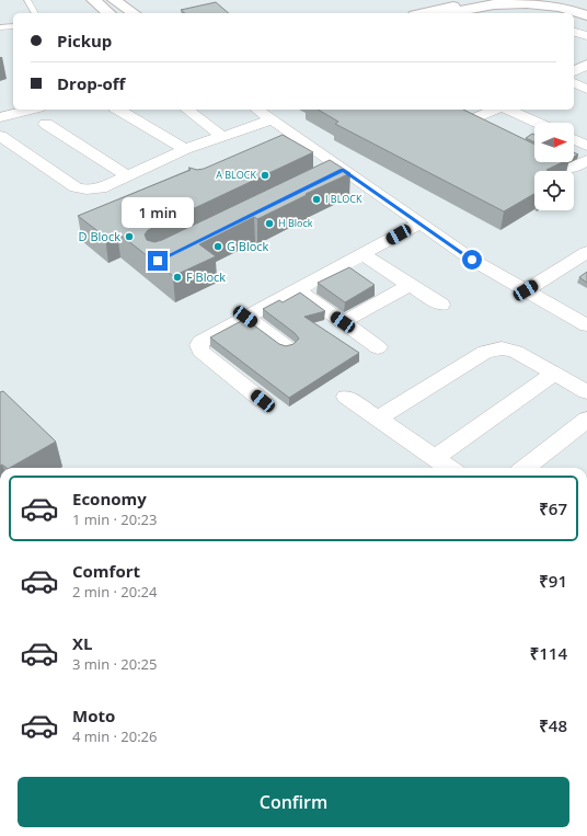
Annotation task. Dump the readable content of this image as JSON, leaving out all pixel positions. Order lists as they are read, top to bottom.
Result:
{
  "places": [
    "A BLOCK",
    "I BLOCK",
    "H Block",
    "D Block",
    "G Block",
    "F Block"
  ],
  "north": "right",
  "page": {
    "banner": ["Pickup", "Drop-off"],
    "bubble": "1 min",
    "list": [
      {
        "name": "Economy",
        "note": "1 min · 20:23",
        "value": "₹67"
      },
      {
        "name": "Comfort",
        "note": "2 min · 20:24",
        "value": "₹91"
      },
      {
        "name": "XL",
        "note": "3 min · 20:25",
        "value": "₹114"
      },
      {
        "name": "Moto",
        "note": "4 min · 20:26",
        "value": "₹48"
      }
    ],
    "buttons": "Confirm"
  }
}
